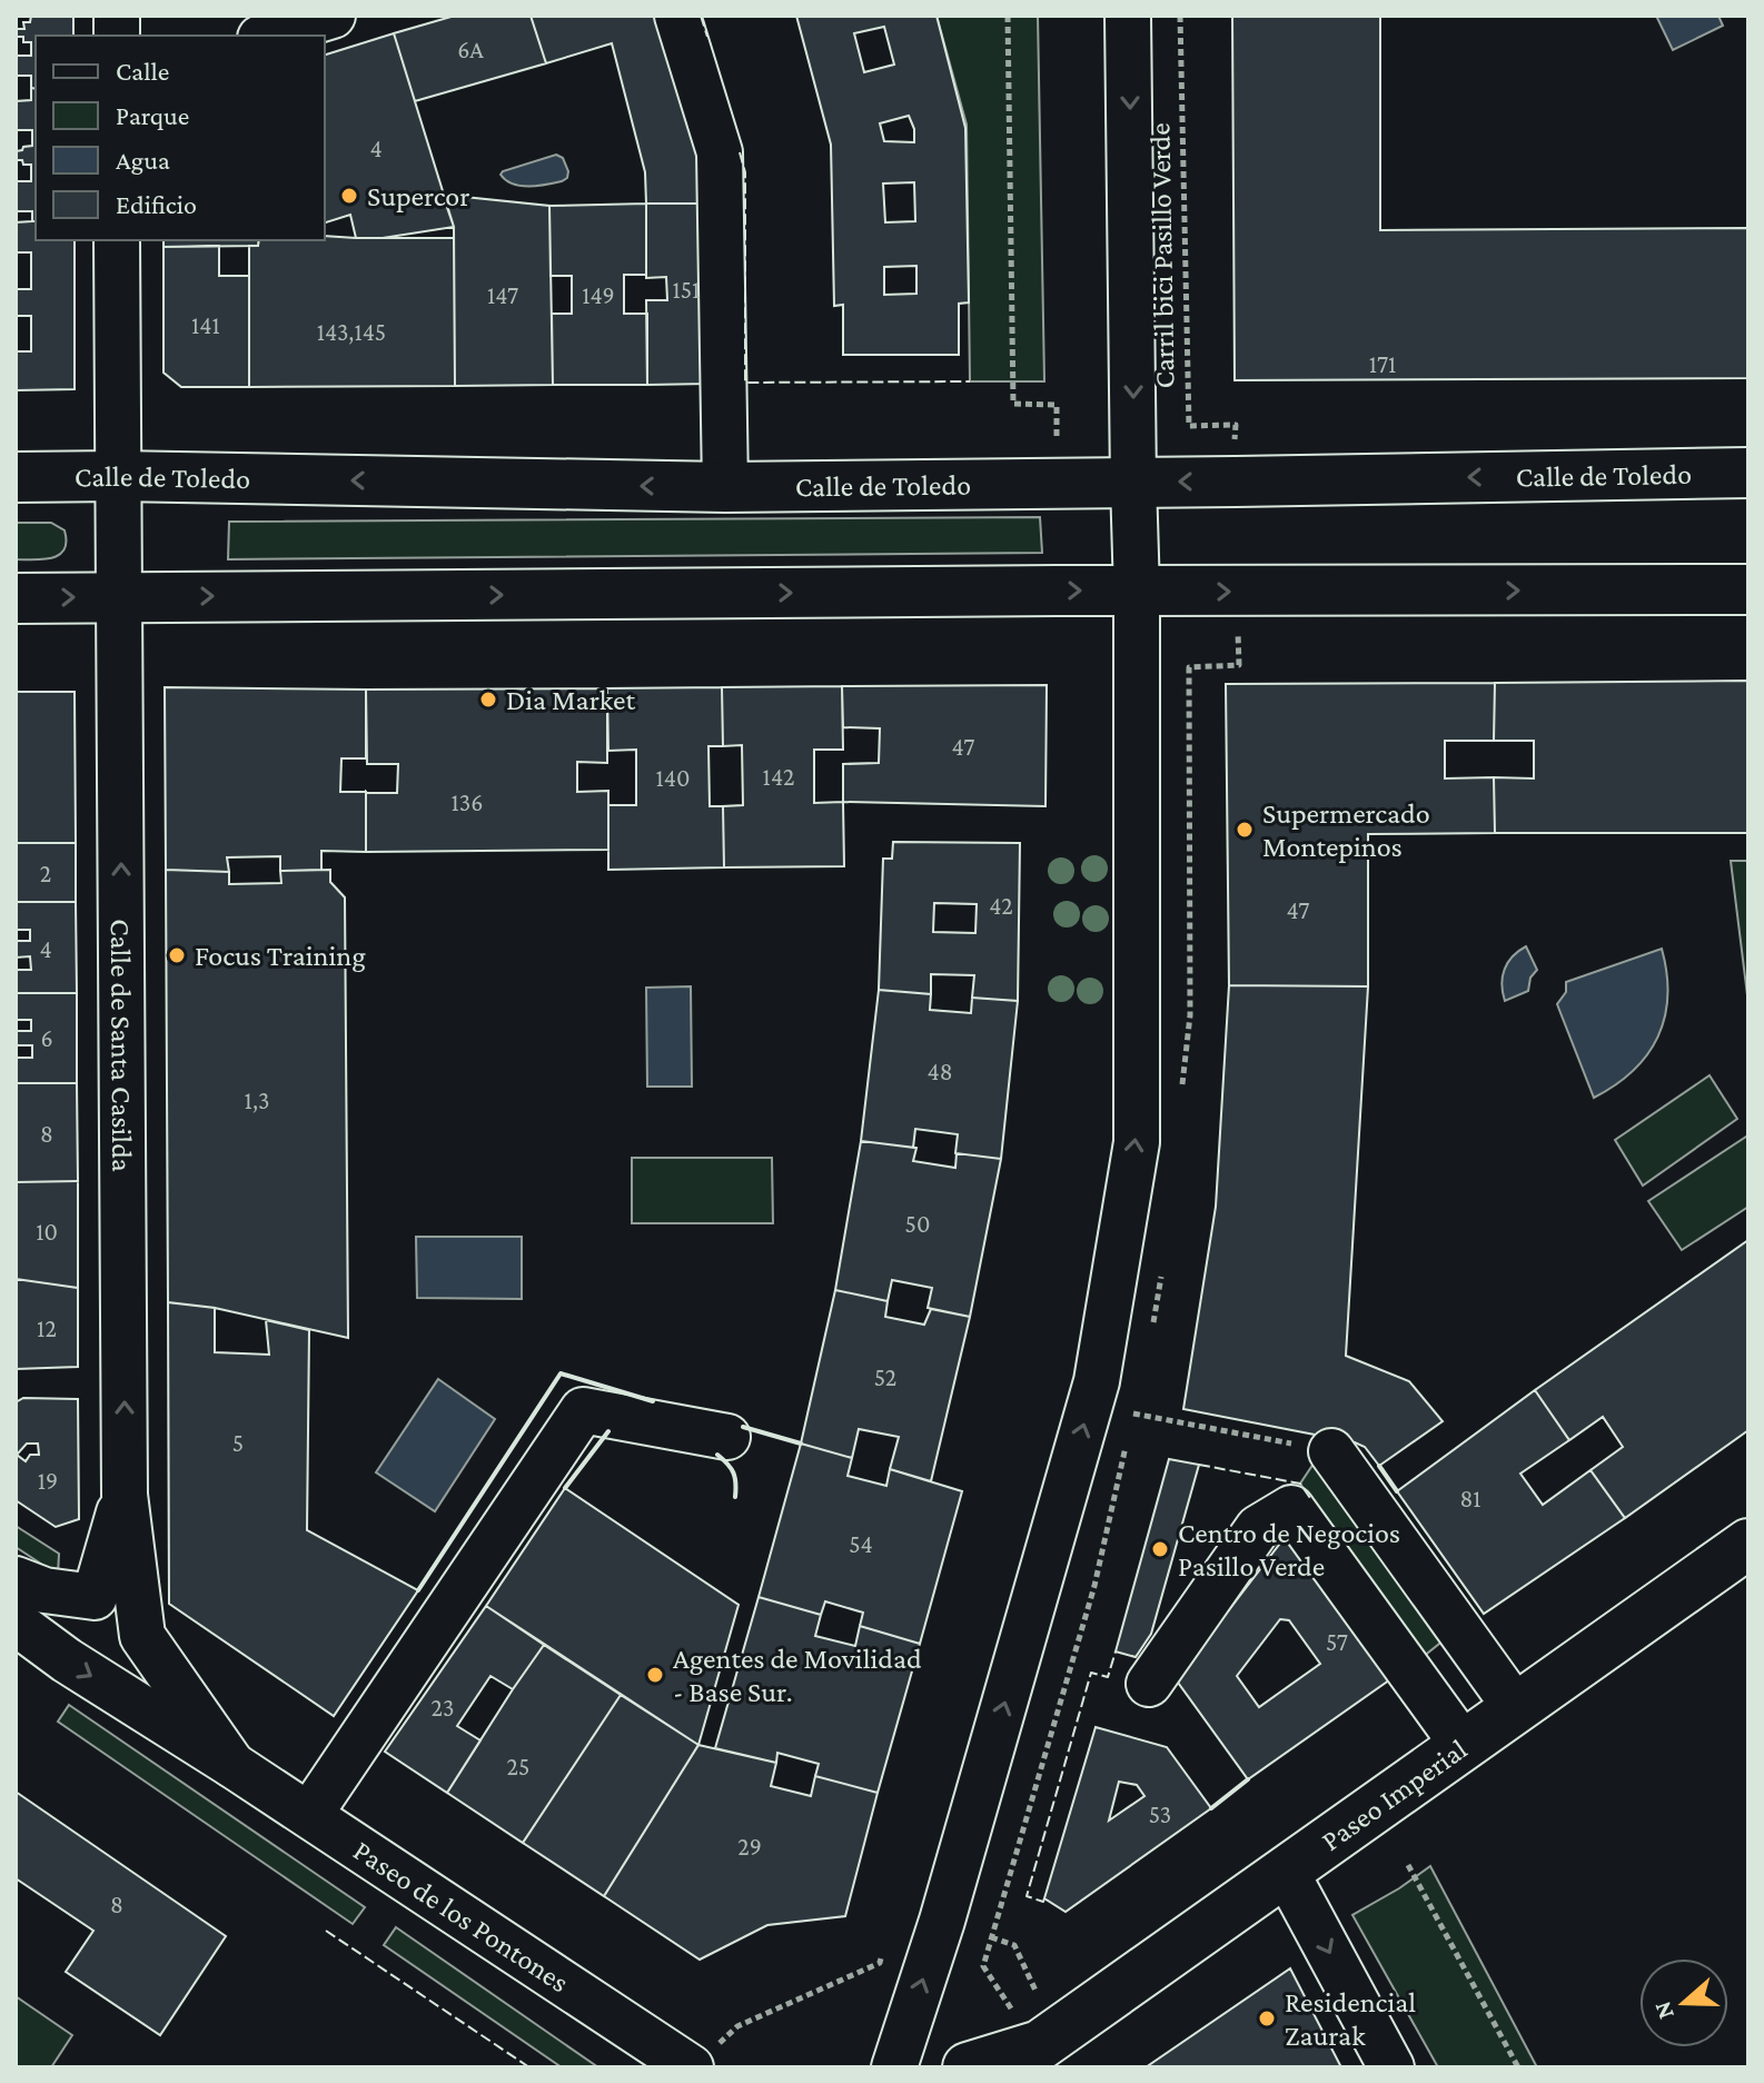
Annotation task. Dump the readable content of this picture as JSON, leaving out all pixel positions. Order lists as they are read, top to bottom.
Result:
{
  "streets": {
    "main road": ["Calle de Toledo", "Paseo Imperial"],
    "street": ["Calle de Santa Casilda", "Paseo de los Pontones"],
    "path": ["Carril bici Pasillo Verde"]
  },
  "crossings": [
    ["Calle de Toledo", "Calle de Santa Casilda"],
    ["Calle de Santa Casilda", "Paseo de los Pontones"]
  ],
  "one_way": ["Calle de Santa Casilda"],
  "places": [
    "Supercor",
    "Dia Market",
    "Supermercado Montepinos",
    "Focus Training",
    "Centro de Negocios Pasillo Verde",
    "Agentes de Movilidad - Base Sur.",
    "Residencial Zaurak"
  ],
  "house_numbers": [
    "6A",
    "4",
    "151",
    "147",
    "149",
    "141",
    "143,145",
    "171",
    "47",
    "142",
    "140",
    "136",
    "2",
    "42",
    "47",
    "4",
    "6",
    "48",
    "1,3",
    "8",
    "50",
    "10",
    "12",
    "52",
    "5",
    "19",
    "81",
    "54",
    "57",
    "23",
    "25",
    "53",
    "29",
    "8"
  ],
  "legend": [
    "Calle",
    "Parque",
    "Agua",
    "Edificio"
  ],
  "north": "left"
}
